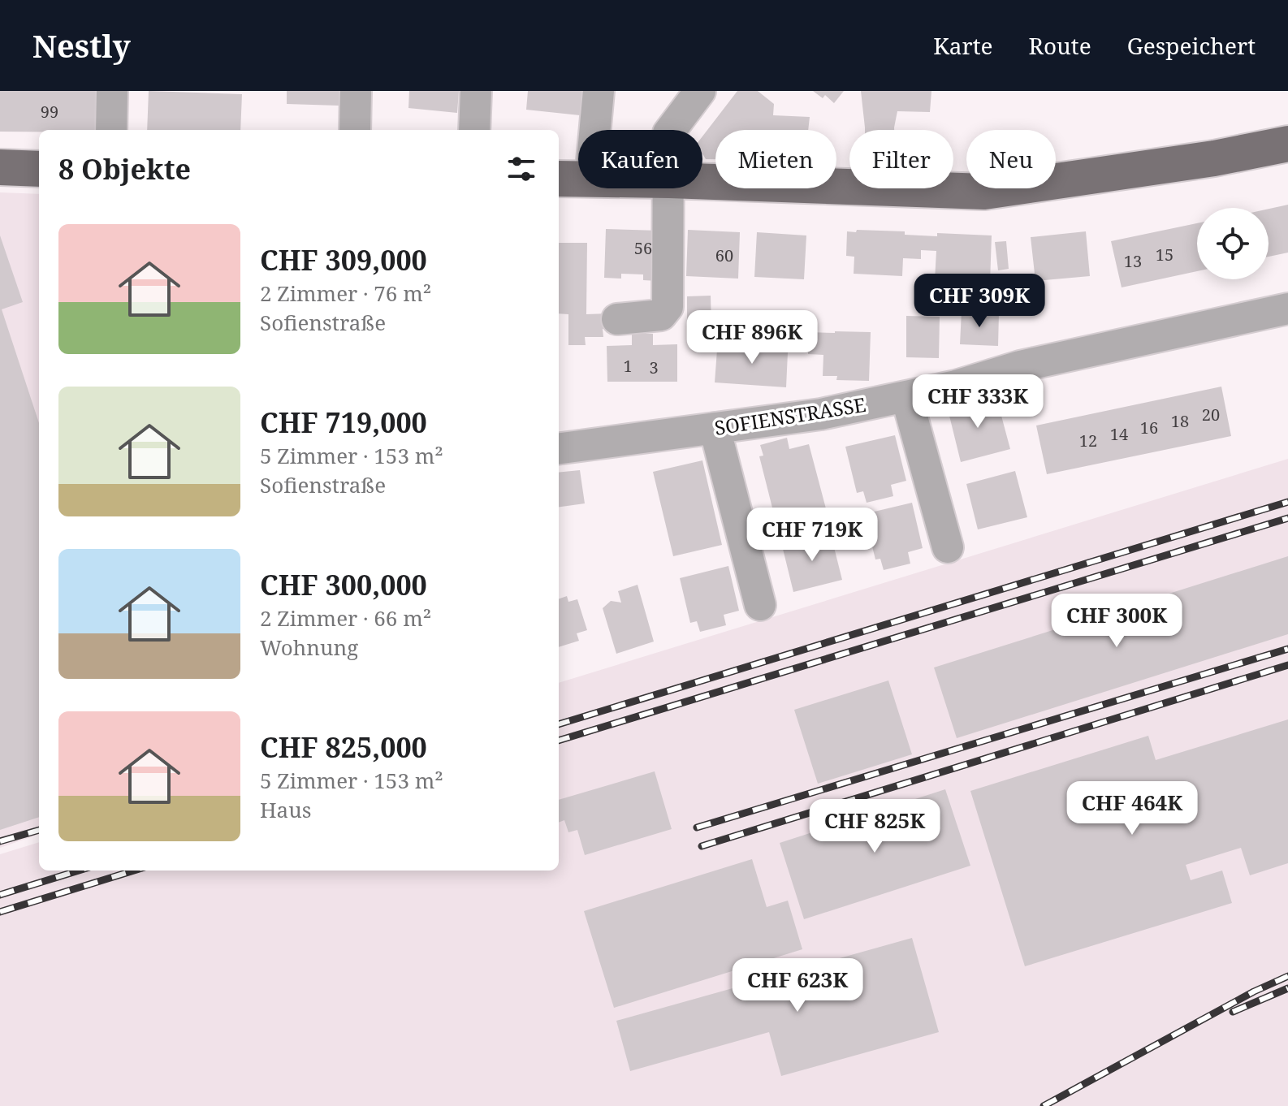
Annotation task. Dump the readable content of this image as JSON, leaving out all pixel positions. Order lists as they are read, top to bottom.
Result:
{
  "streets": {
    "street": ["SOFIENSTRASSE"]
  },
  "house_numbers": [
    "99",
    "56",
    "15",
    "60",
    "13",
    "1",
    "3",
    "20",
    "18",
    "16",
    "14",
    "12"
  ],
  "page": {
    "header": "Nestly",
    "nav": ["Karte", "Route", "Gespeichert"],
    "chip": [
      "Kaufen",
      "Mieten",
      "Filter",
      "Neu"
    ],
    "heading": "8 Objekte",
    "list": [
      {
        "name": "CHF 309,000",
        "note": "2 Zimmer · 76 m² · Sofienstraße"
      },
      {
        "name": "CHF 719,000",
        "note": "5 Zimmer · 153 m² · Sofienstraße"
      },
      {
        "name": "CHF 300,000",
        "note": "2 Zimmer · 66 m² · Wohnung"
      },
      {
        "name": "CHF 825,000",
        "note": "5 Zimmer · 153 m² · Haus"
      }
    ],
    "price": [
      "CHF 309K",
      "CHF 896K",
      "CHF 333K",
      "CHF 719K",
      "CHF 300K",
      "CHF 464K",
      "CHF 825K",
      "CHF 623K"
    ]
  }
}
